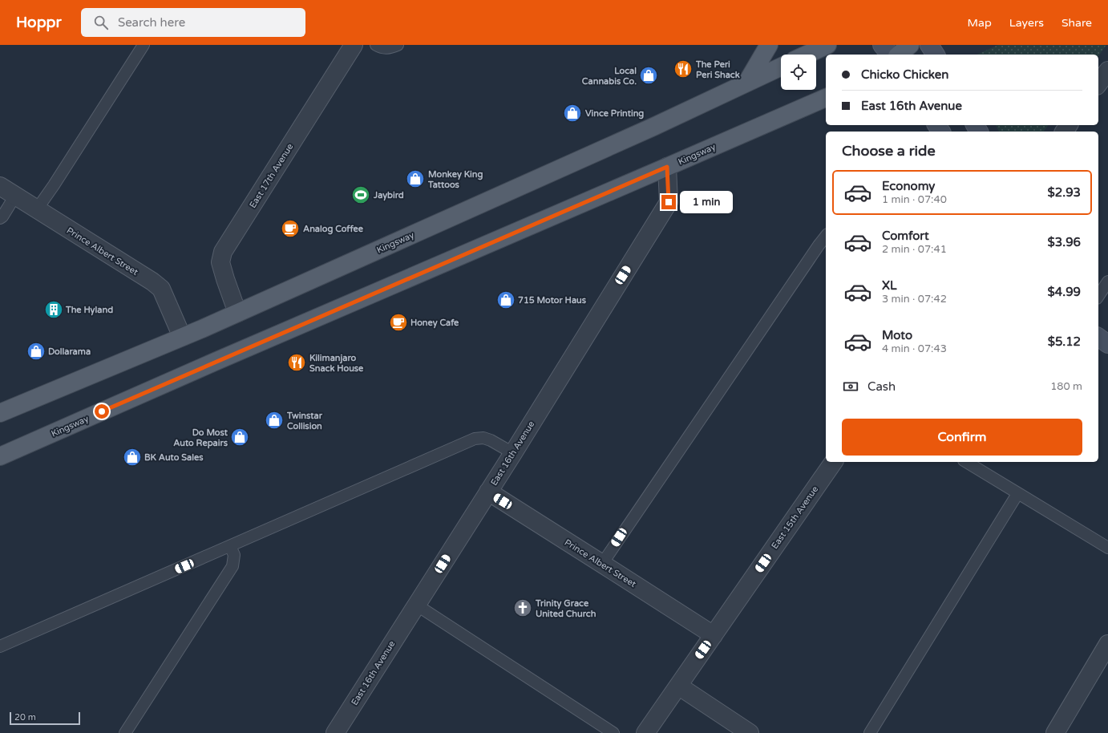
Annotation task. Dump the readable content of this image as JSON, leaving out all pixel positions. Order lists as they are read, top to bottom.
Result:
{
  "streets": {
    "main road": ["Kingsway"],
    "street": [
      "East 17th Avenue",
      "Prince Albert Street",
      "East 16th Avenue",
      "East 15th Avenue"
    ]
  },
  "crossings": [
    ["Kingsway", "East 17th Avenue"],
    ["Kingsway", "Prince Albert Street"],
    ["Kingsway", "East 16th Avenue"],
    ["Prince Albert Street", "East 16th Avenue"],
    ["Prince Albert Street", "East 15th Avenue"]
  ],
  "places": {
    "restaurant": ["The Peri Peri Shack", "Kilimanjaro Snack House"],
    "shop": [
      "Local Cannabis Co.",
      "Vince Printing",
      "Monkey King Tattoos",
      "715 Motor Haus",
      "Dollarama",
      "Twinstar Collision",
      "Do Most Auto Repairs",
      "BK Auto Sales"
    ],
    "sports": ["Jaybird"],
    "cafe": ["Analog Coffee", "Honey Cafe"],
    "building": ["The Hyland"],
    "church": ["Trinity Grace United Church"]
  },
  "scale_bar": "20 m",
  "page": {
    "header": "Hoppr",
    "search": "Search here",
    "nav": ["Map", "Layers", "Share"],
    "banner": ["Chicko Chicken", "East 16th Avenue"],
    "heading": "Choose a ride",
    "list": [
      {
        "name": "Economy",
        "note": "1 min · 07:40",
        "value": "$2.93"
      },
      {
        "name": "Comfort",
        "note": "2 min · 07:41",
        "value": "$3.96"
      },
      {
        "name": "XL",
        "note": "3 min · 07:42",
        "value": "$4.99"
      },
      {
        "name": "Moto",
        "note": "4 min · 07:43",
        "value": "$5.12"
      }
    ],
    "bubble": "1 min",
    "pay": ["Cash", "180 m"],
    "buttons": "Confirm",
    "scale": "20 m"
  }
}
